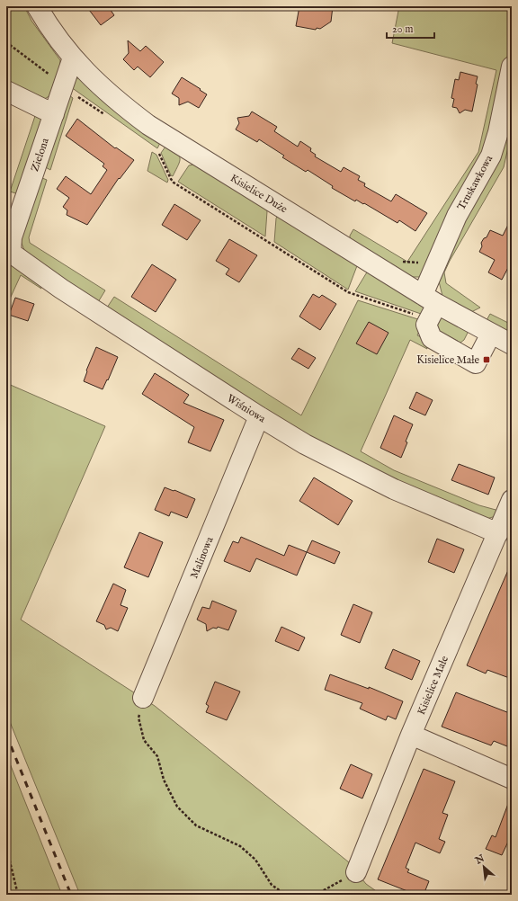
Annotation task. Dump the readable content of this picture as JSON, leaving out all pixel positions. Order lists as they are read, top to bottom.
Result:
{
  "streets": {
    "street": [
      "Zielona",
      "Truskawkowa",
      "Kisielice Duże",
      "Wiśniowa",
      "Malinowa",
      "Kisielice Małe"
    ]
  },
  "crossings": [
    ["Zielona", "Kisielice Duże"],
    ["Zielona", "Wiśniowa"],
    ["Truskawkowa", "Kisielice Duże"],
    ["Wiśniowa", "Malinowa"],
    ["Wiśniowa", "Kisielice Małe"]
  ],
  "places": {
    "transit": ["Kisielice Małe"]
  },
  "scale_bar": "20 m",
  "north": "top left"
}
